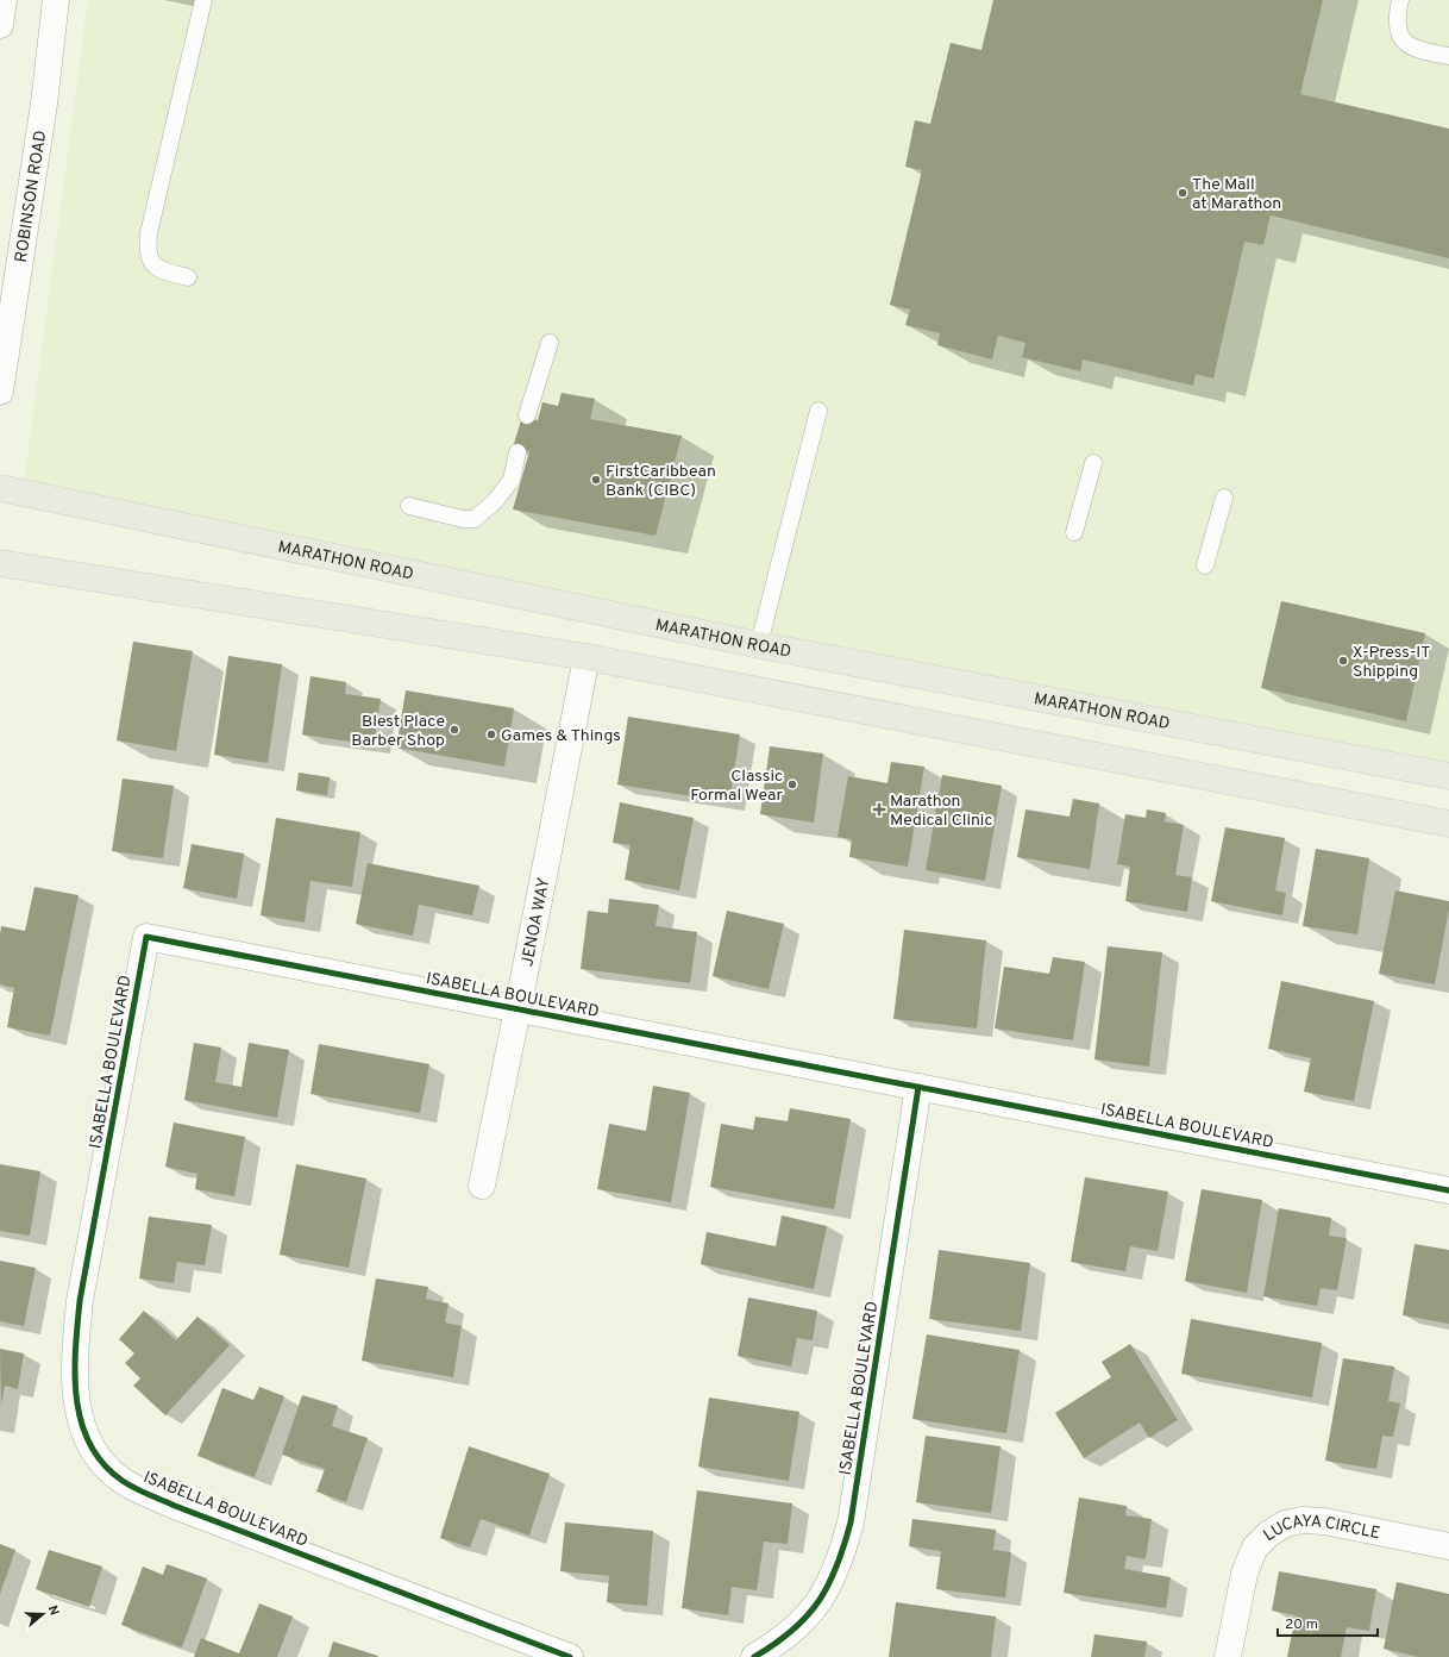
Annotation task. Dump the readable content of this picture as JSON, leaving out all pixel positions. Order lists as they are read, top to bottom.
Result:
{
  "streets": {
    "main road": ["MARATHON ROAD"],
    "street": [
      "ROBINSON ROAD",
      "JENOA WAY",
      "ISABELLA BOULEVARD",
      "LUCAYA CIRCLE"
    ]
  },
  "crossings": [
    ["JENOA WAY", "ISABELLA BOULEVARD"]
  ],
  "places": {
    "other": [
      "The Mall at Marathon",
      "FirstCaribbean Bank (CIBC)",
      "X-Press-IT Shipping",
      "Blest Place Barber Shop",
      "Games & Things",
      "Classic Formal Wear"
    ],
    "health": ["Marathon Medical Clinic"]
  },
  "scale_bar": "20 m",
  "north": "right"
}
